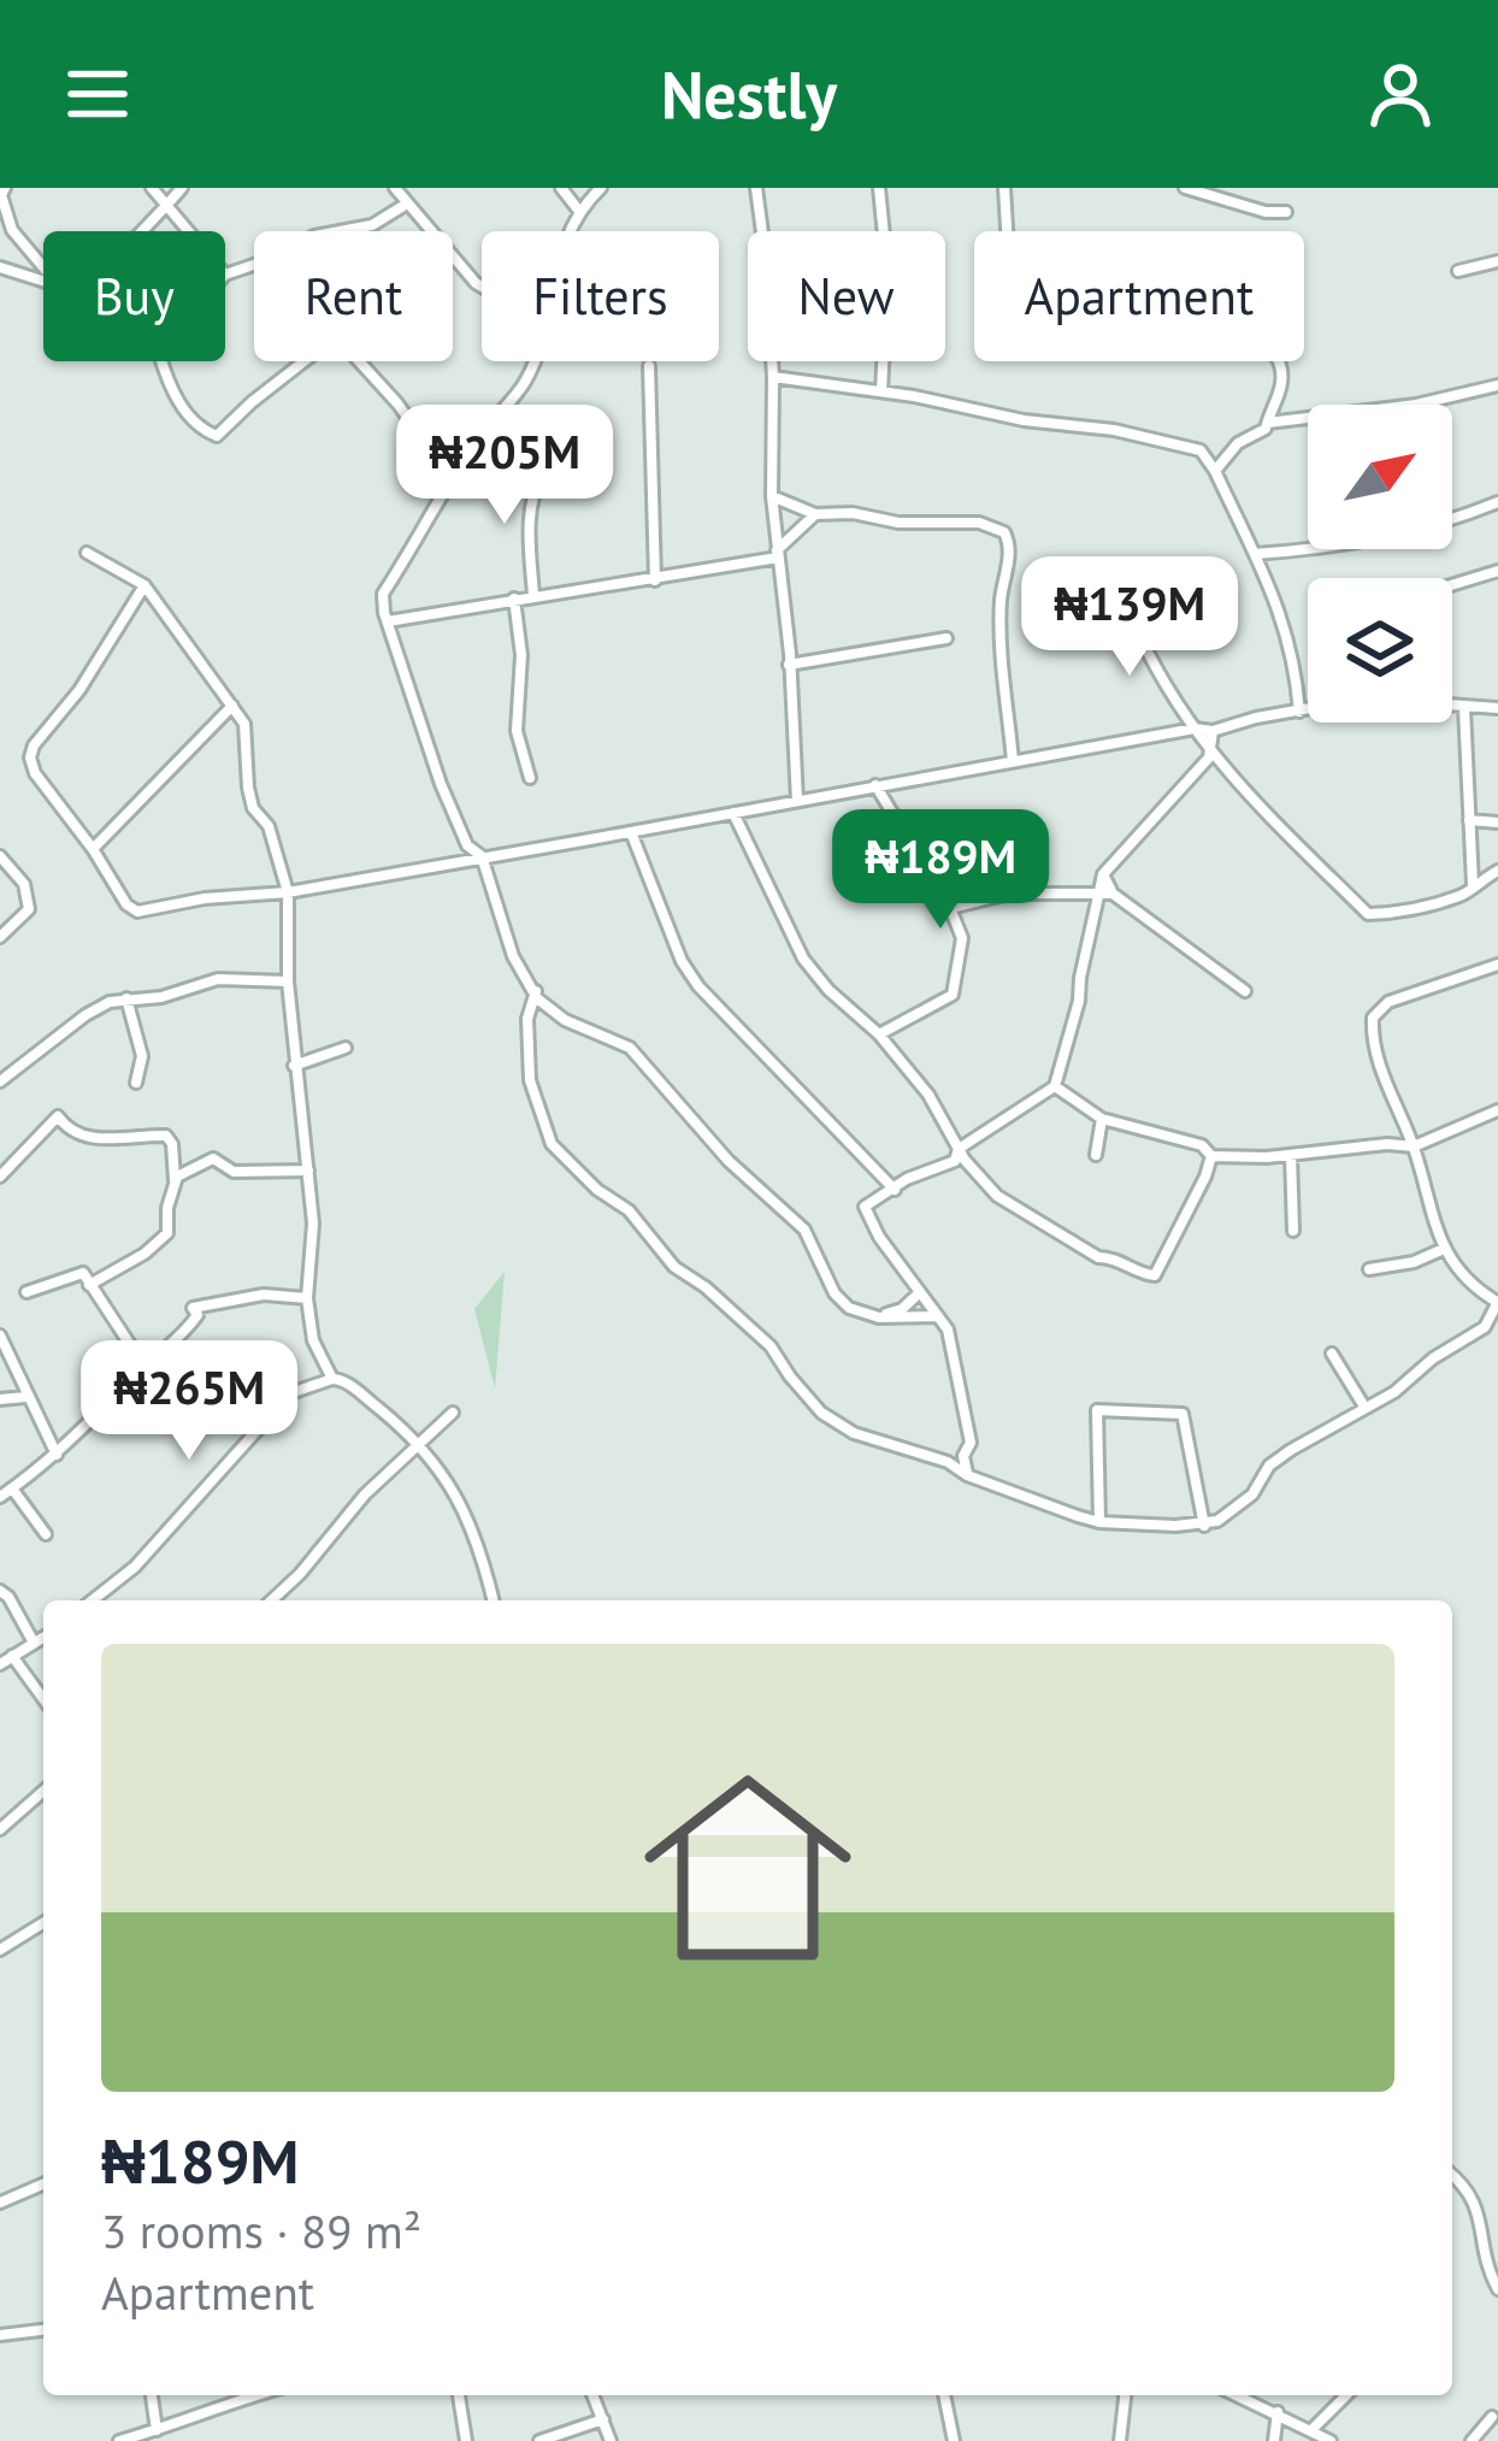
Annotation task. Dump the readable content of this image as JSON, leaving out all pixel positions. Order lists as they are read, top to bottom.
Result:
{
  "north": "top right",
  "page": {
    "header": "Nestly",
    "chip": [
      "Buy",
      "Rent",
      "Filters",
      "New",
      "Apartment"
    ],
    "price": [
      "₦205M",
      "₦139M",
      "₦189M",
      "₦265M"
    ],
    "list": [
      {
        "name": "₦189M",
        "note": "3 rooms · 89 m² · Apartment"
      }
    ]
  }
}
